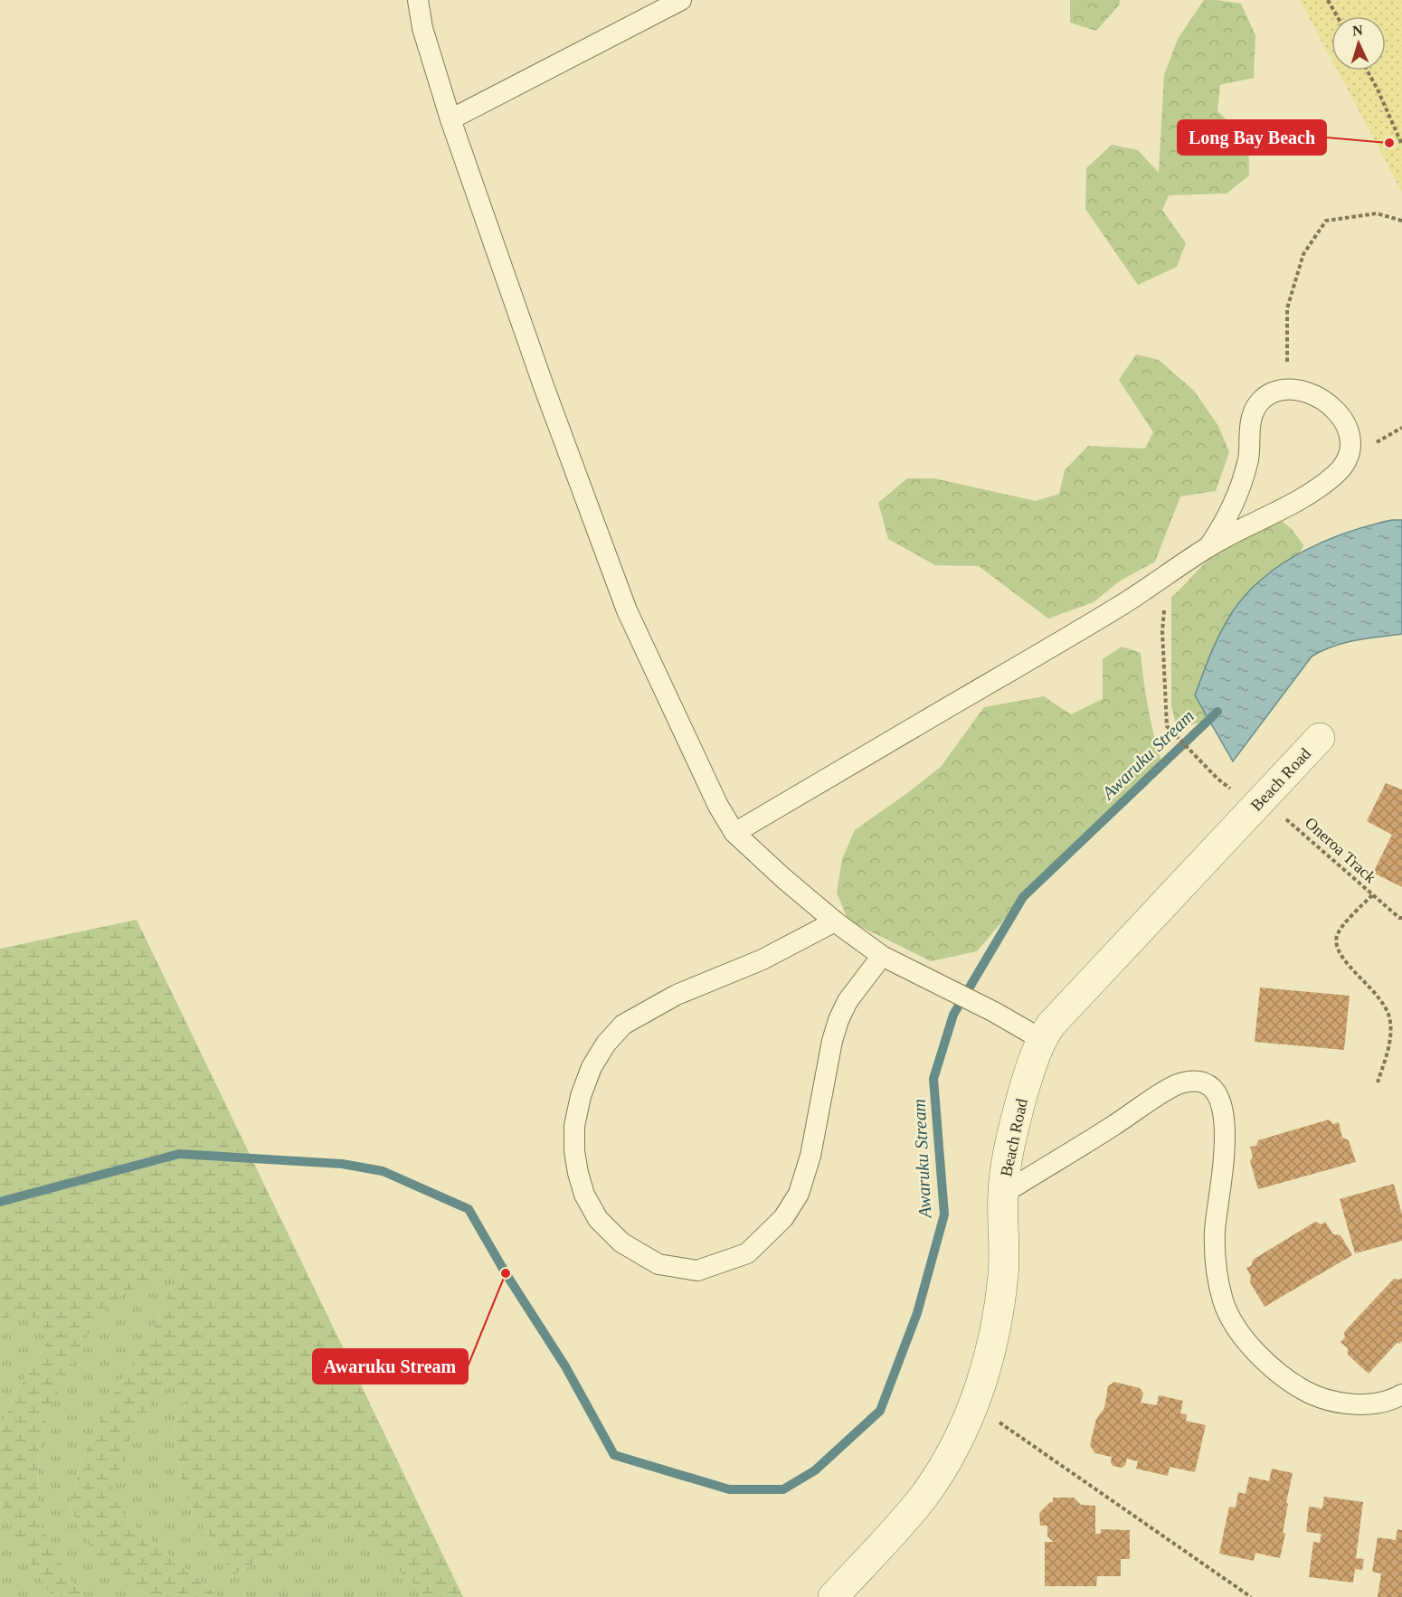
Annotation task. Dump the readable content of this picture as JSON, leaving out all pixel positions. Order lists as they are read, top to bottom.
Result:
{
  "streets": {
    "street": ["Beach Road"],
    "path": ["Oneroa Track"]
  },
  "crossings": [
    ["Beach Road", "Oneroa Track"]
  ],
  "water": ["Awaruku Stream"],
  "places": ["Long Bay Beach", "Awaruku Stream"],
  "north": "top"
}
